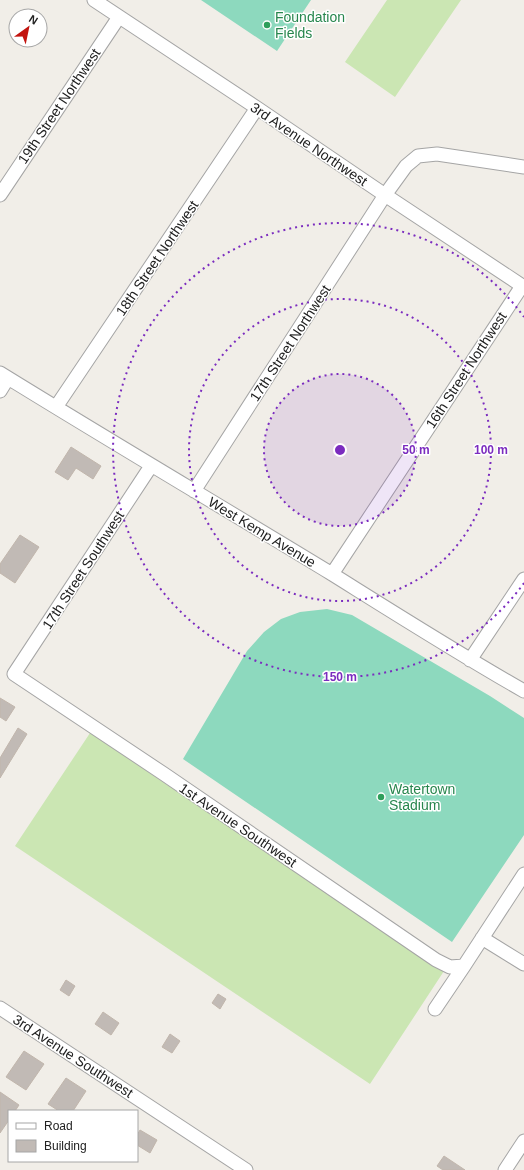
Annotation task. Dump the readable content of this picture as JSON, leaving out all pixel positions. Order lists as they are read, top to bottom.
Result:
{
  "streets": {
    "street": [
      "19th Street Northwest",
      "3rd Avenue Northwest",
      "18th Street Northwest",
      "17th Street Northwest",
      "16th Street Northwest",
      "West Kemp Avenue",
      "17th Street Southwest",
      "1st Avenue Southwest",
      "3rd Avenue Southwest"
    ]
  },
  "crossings": [
    ["19th Street Northwest", "3rd Avenue Northwest"],
    ["3rd Avenue Northwest", "18th Street Northwest"],
    ["3rd Avenue Northwest", "17th Street Northwest"],
    ["3rd Avenue Northwest", "16th Street Northwest"],
    ["18th Street Northwest", "West Kemp Avenue"],
    ["17th Street Northwest", "West Kemp Avenue"],
    ["16th Street Northwest", "West Kemp Avenue"],
    ["West Kemp Avenue", "17th Street Southwest"],
    ["17th Street Southwest", "1st Avenue Southwest"]
  ],
  "places": ["Foundation Fields", "Watertown Stadium"],
  "legend": ["Road", "Building"],
  "north": "top right",
  "rings": ["50 m", "100 m", "150 m"]
}
